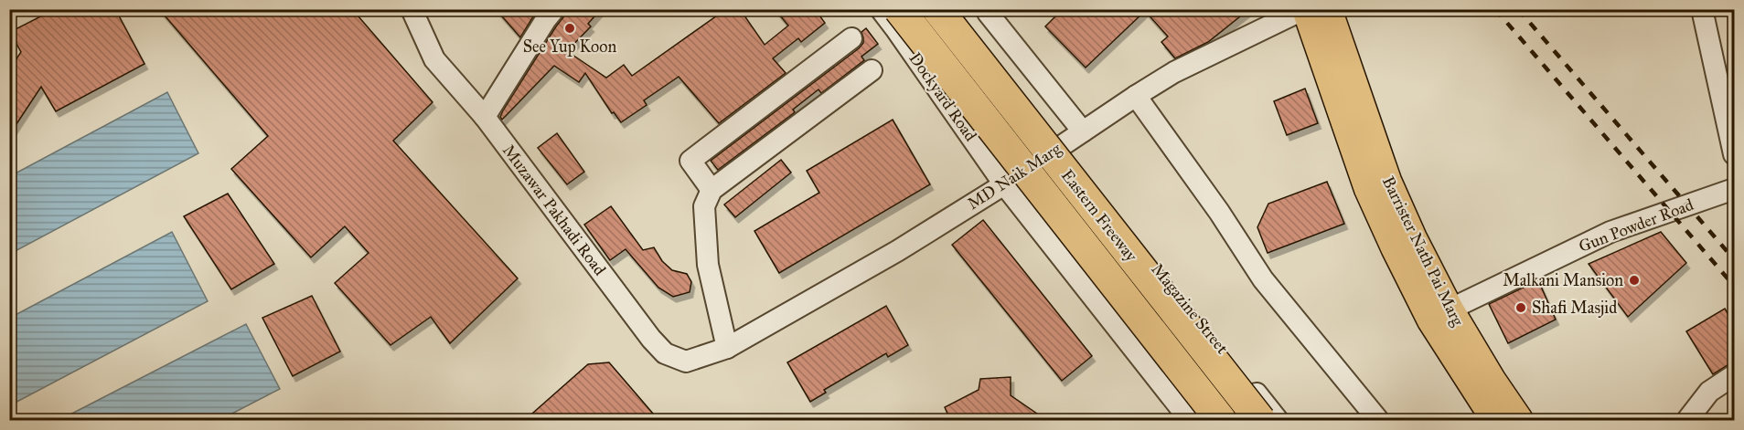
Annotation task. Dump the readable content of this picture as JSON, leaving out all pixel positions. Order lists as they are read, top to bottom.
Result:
{
  "streets": {
    "highway": ["Eastern Freeway"],
    "main road": ["Barrister Nath Pai Marg"],
    "street": [
      "Dockyard Road",
      "MD Naik Marg",
      "Muzawar Pakhadi Road",
      "Gun Powder Road",
      "Magazine Street"
    ]
  },
  "crossings": [
    ["Dockyard Road", "MD Naik Marg"],
    ["MD Naik Marg", "Muzawar Pakhadi Road"],
    ["MD Naik Marg", "Barrister Nath Pai Marg"],
    ["MD Naik Marg", "Magazine Street"],
    ["Gun Powder Road", "Barrister Nath Pai Marg"]
  ],
  "places": ["See Yup Koon", "Malkani Mansion", "Shafi Masjid"]
}
